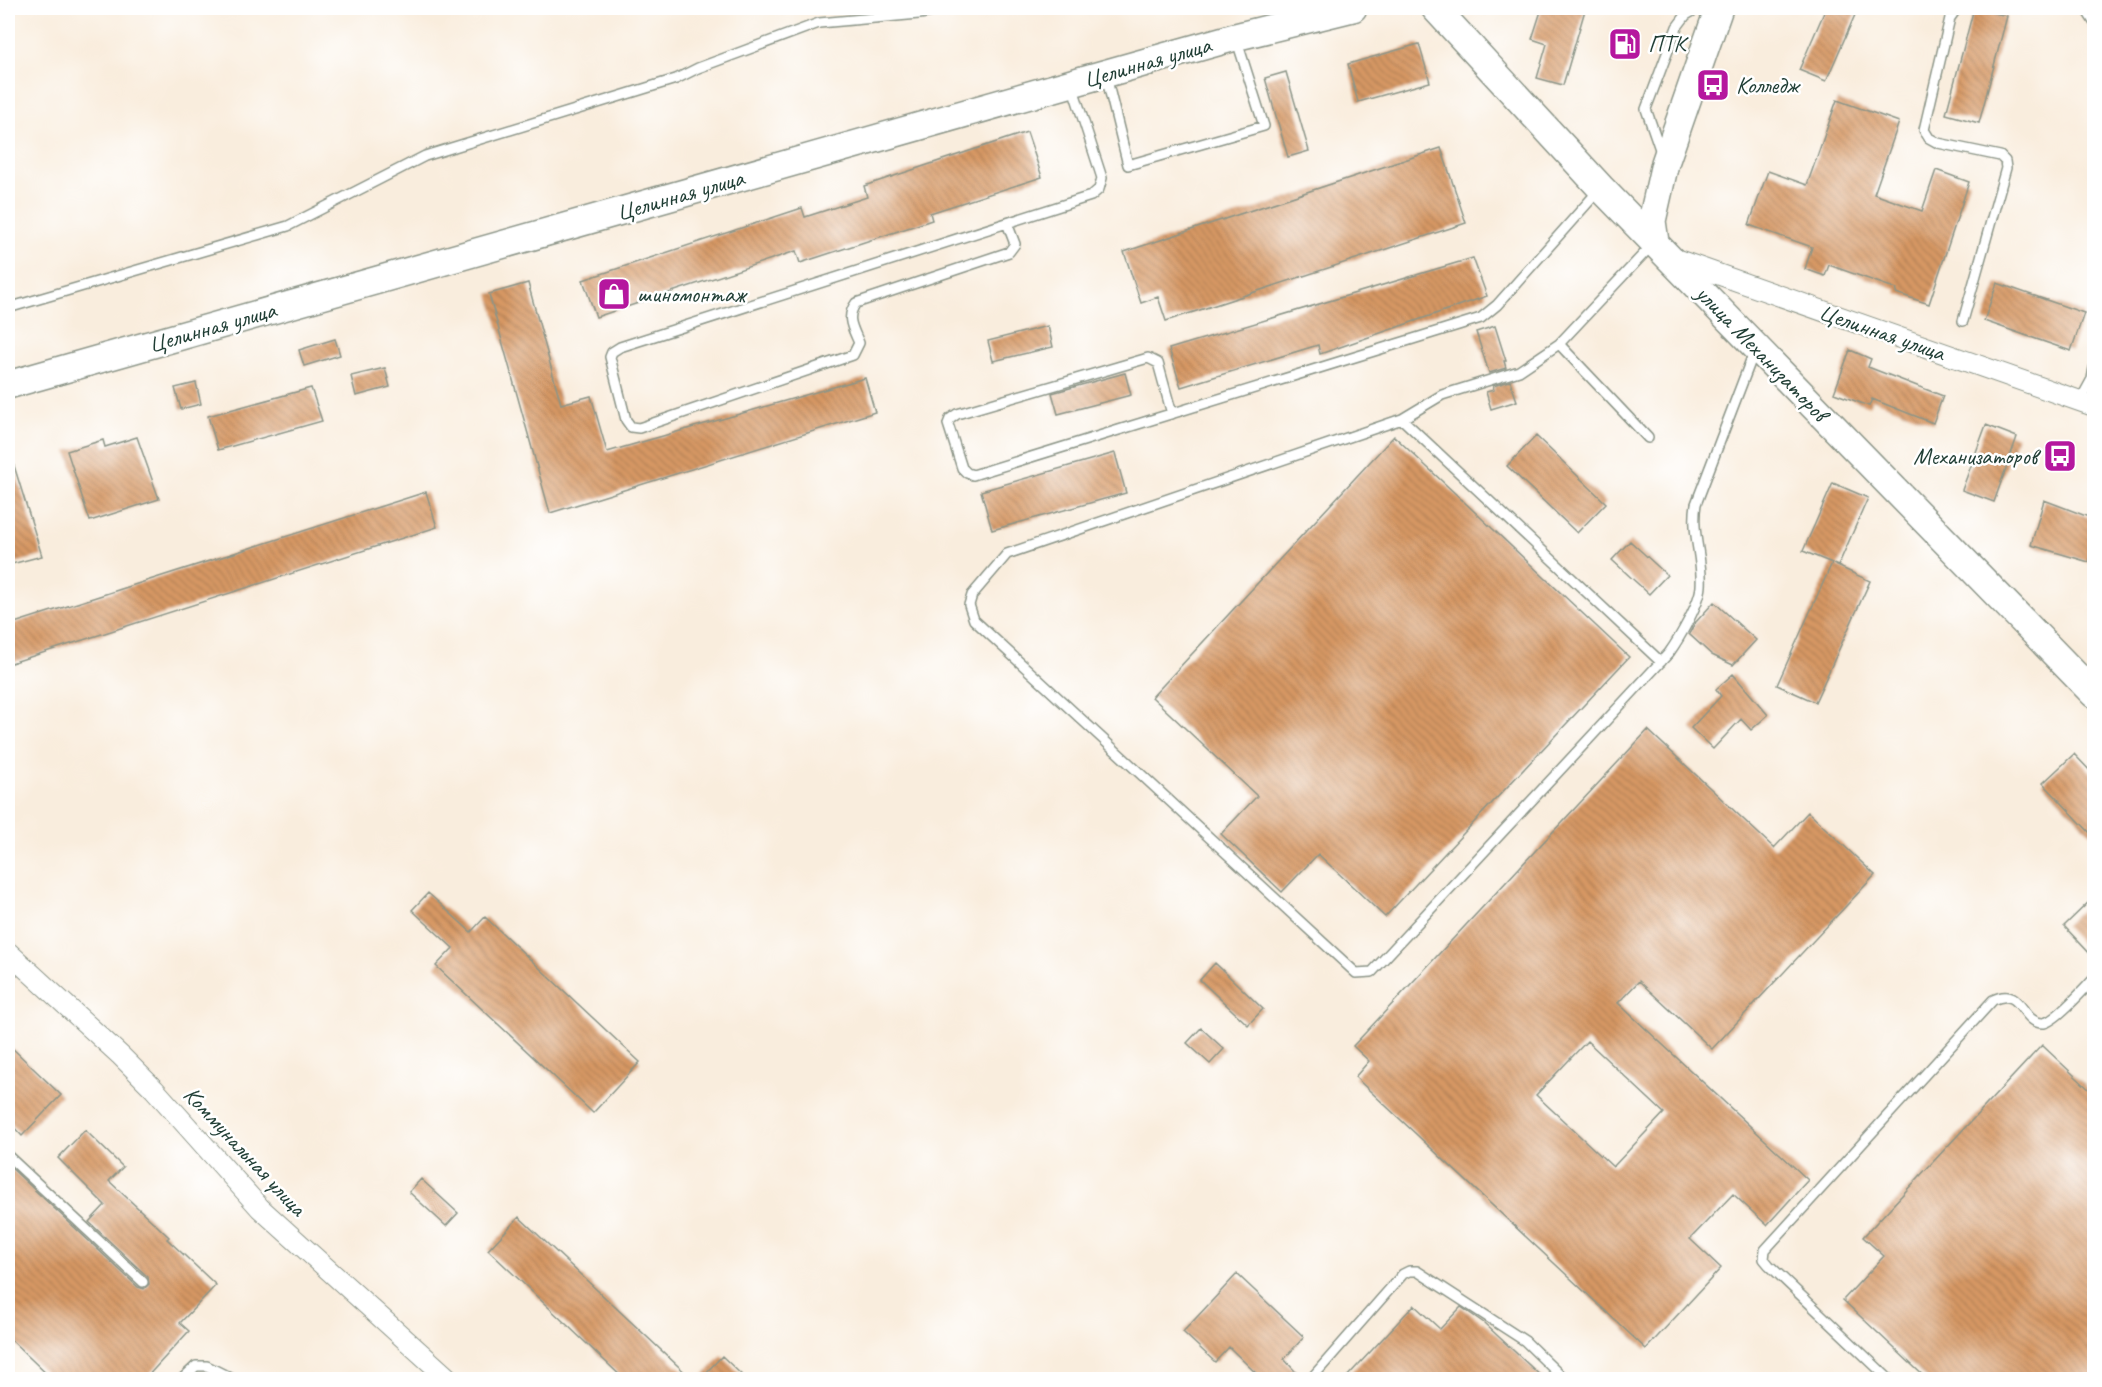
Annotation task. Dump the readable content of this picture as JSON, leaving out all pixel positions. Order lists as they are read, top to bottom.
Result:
{
  "streets": {
    "main road": ["Целинная улица", "улица Механизаторов"],
    "street": ["Коммунальная улица"]
  },
  "crossings": [
    ["Целинная улица", "улица Механизаторов"]
  ],
  "places": {
    "fuel station": ["ПТК"],
    "bus stop": ["Колледж", "Механизаторов"],
    "shop": ["шиномонтаж"]
  }
}
